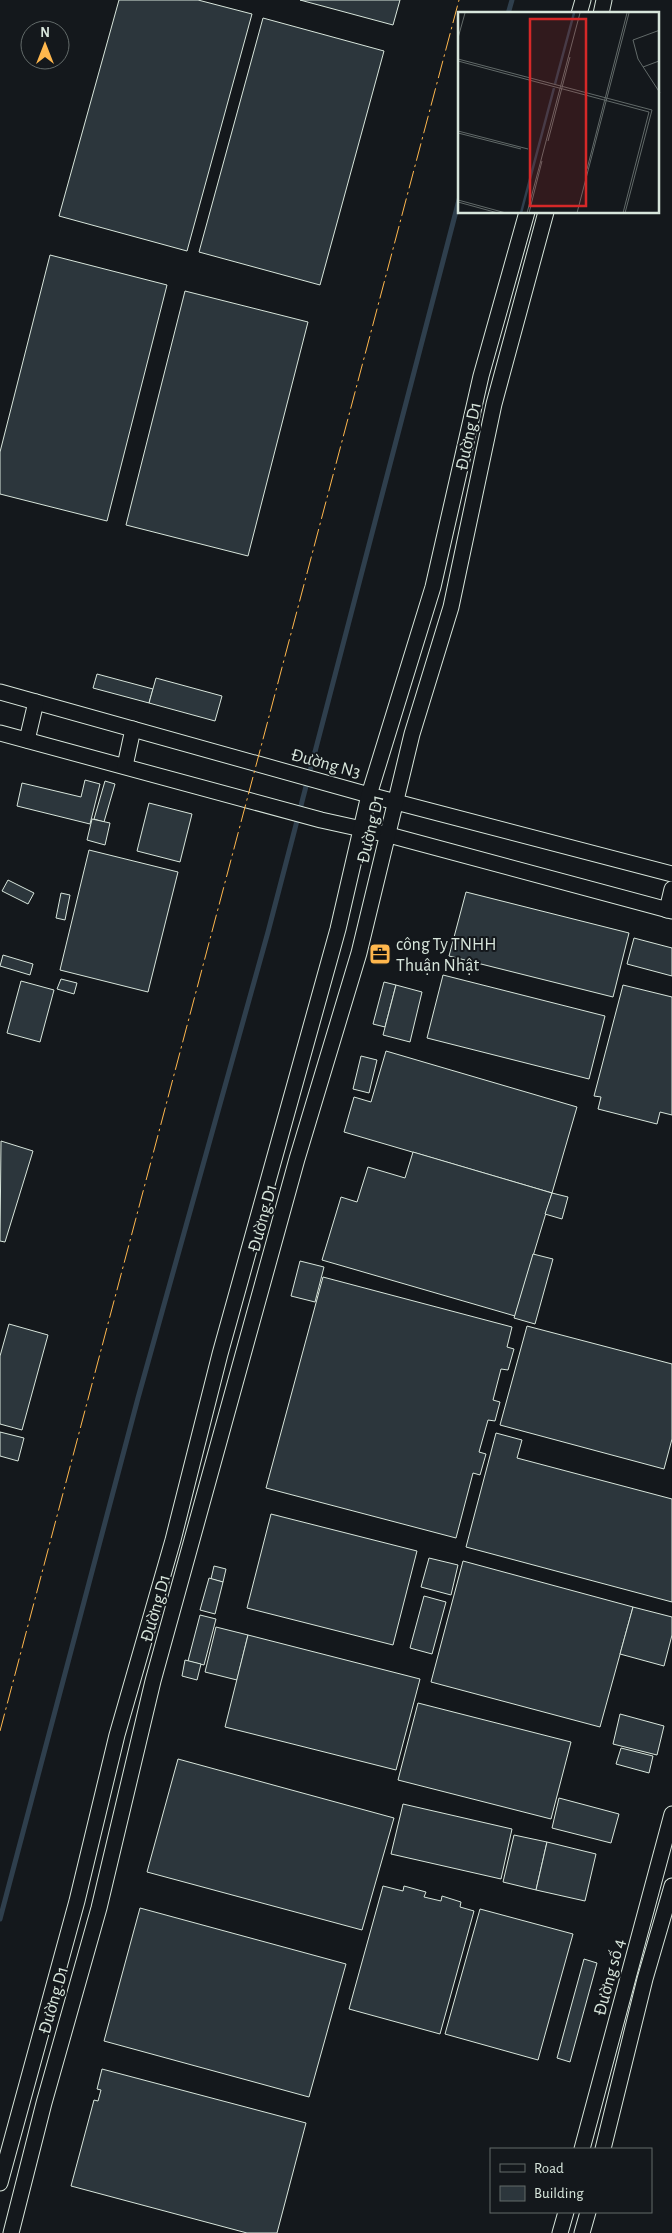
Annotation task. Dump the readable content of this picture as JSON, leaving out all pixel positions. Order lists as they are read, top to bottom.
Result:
{
  "streets": {
    "street": ["Đường D1", "Đường N3", "Đường số 4"]
  },
  "crossings": [
    ["Đường D1", "Đường N3"]
  ],
  "places": {
    "office": ["công Ty TNHH Thuận Nhật"]
  },
  "legend": ["Road", "Building"],
  "north": "top"
}
